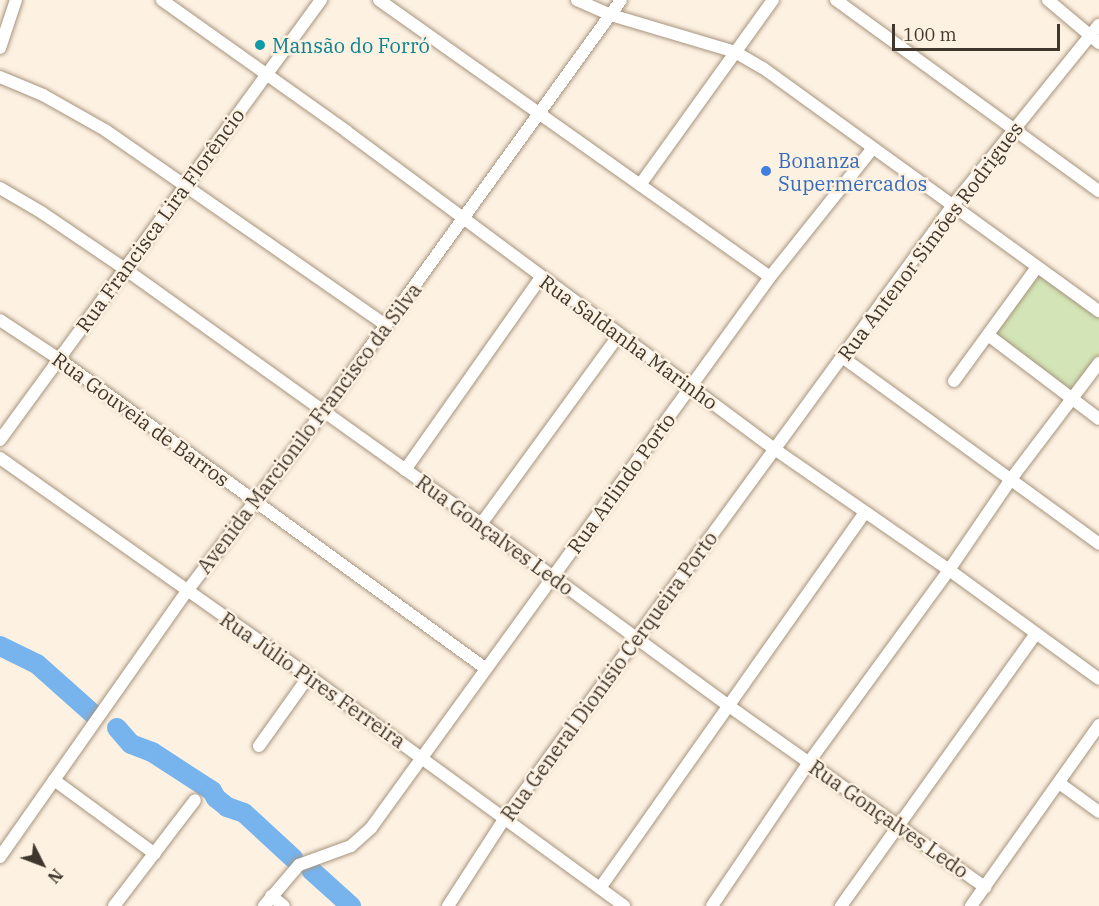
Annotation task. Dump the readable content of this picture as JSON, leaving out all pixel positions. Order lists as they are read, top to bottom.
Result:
{
  "streets": {
    "street": [
      "Rua Francisca Lira Florêncio",
      "Rua Antenor Simões Rodrigues",
      "Rua Saldanha Marinho",
      "Rua Gouveia de Barros",
      "Avenida Marcionilo Francisco da Silva",
      "Rua Arlindo Porto",
      "Rua Gonçalves Ledo",
      "Rua General Dionísio Cerqueira Porto",
      "Rua Júlio Pires Ferreira"
    ]
  },
  "crossings": [
    ["Rua Francisca Lira Florêncio", "Rua Saldanha Marinho"],
    ["Rua Francisca Lira Florêncio", "Rua Gouveia de Barros"],
    ["Rua Francisca Lira Florêncio", "Rua Gonçalves Ledo"],
    ["Rua Antenor Simões Rodrigues", "Rua Saldanha Marinho"],
    ["Rua Antenor Simões Rodrigues", "Rua General Dionísio Cerqueira Porto"],
    ["Rua Saldanha Marinho", "Avenida Marcionilo Francisco da Silva"],
    ["Rua Saldanha Marinho", "Rua Arlindo Porto"],
    ["Rua Saldanha Marinho", "Rua General Dionísio Cerqueira Porto"],
    ["Rua Gouveia de Barros", "Avenida Marcionilo Francisco da Silva"],
    ["Rua Gouveia de Barros", "Rua Arlindo Porto"],
    ["Avenida Marcionilo Francisco da Silva", "Rua Gonçalves Ledo"],
    ["Avenida Marcionilo Francisco da Silva", "Rua Júlio Pires Ferreira"],
    ["Rua Arlindo Porto", "Rua Gonçalves Ledo"],
    ["Rua Arlindo Porto", "Rua Júlio Pires Ferreira"],
    ["Rua Gonçalves Ledo", "Rua General Dionísio Cerqueira Porto"],
    ["Rua General Dionísio Cerqueira Porto", "Rua Júlio Pires Ferreira"]
  ],
  "places": ["Mansão do Forró", "Bonanza Supermercados"],
  "scale_bar": "100 m",
  "north": "bottom right"
}
